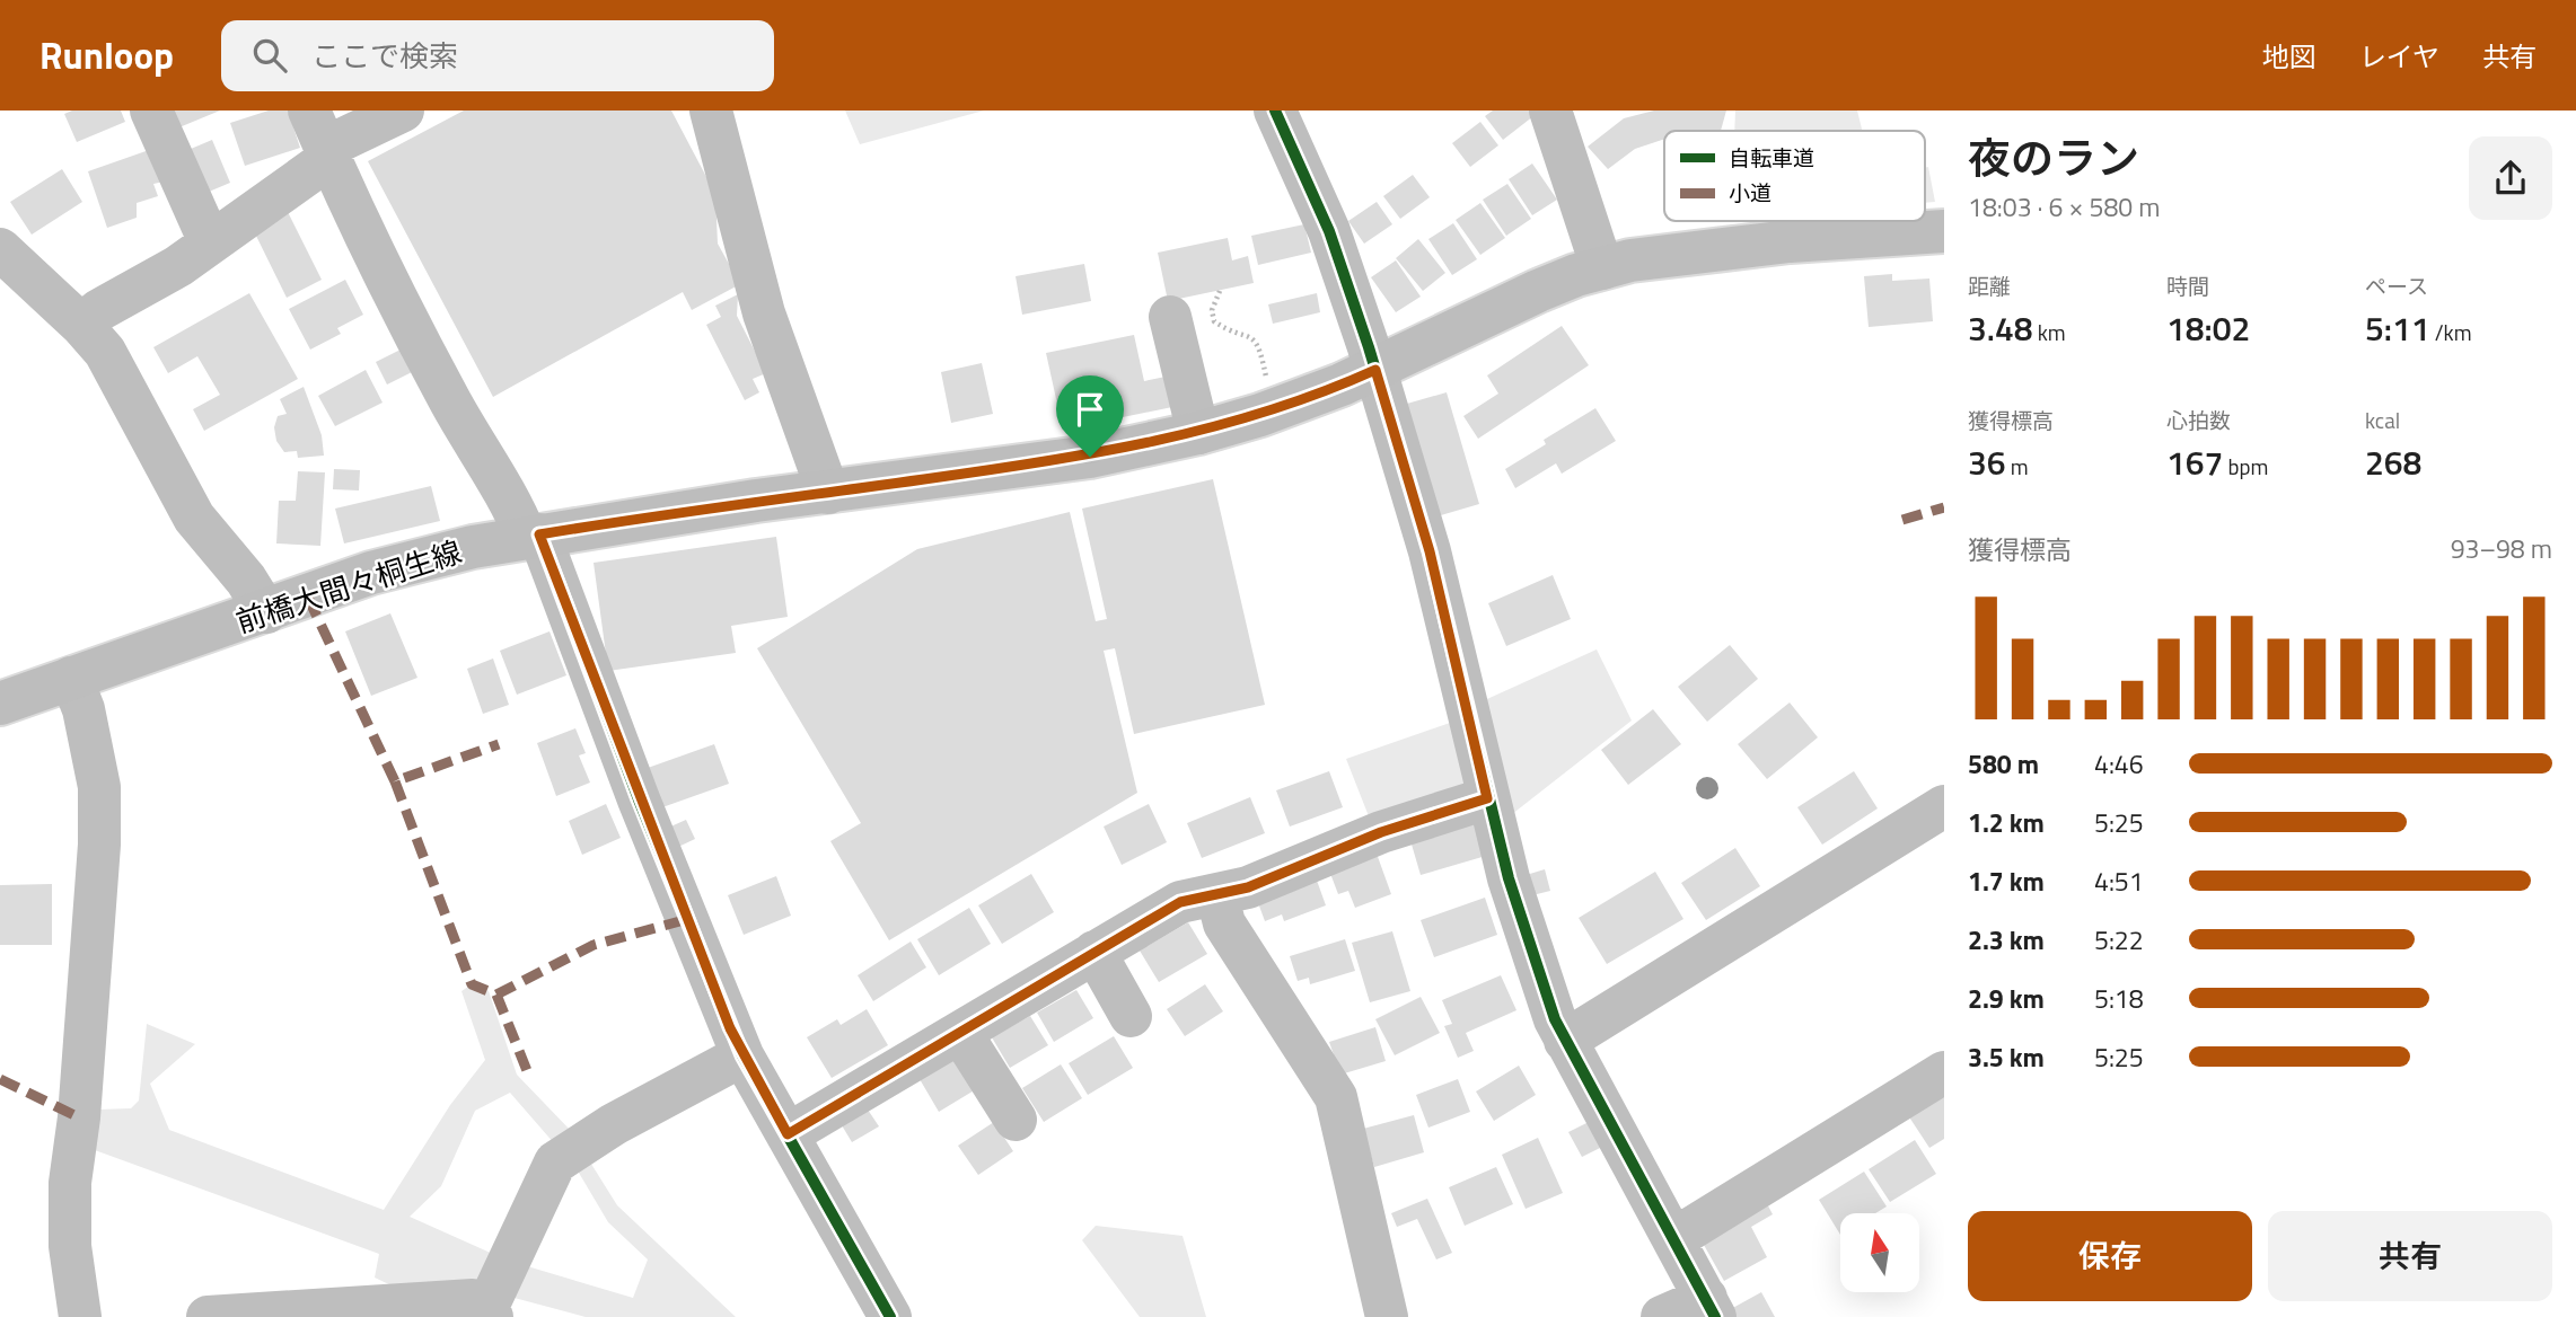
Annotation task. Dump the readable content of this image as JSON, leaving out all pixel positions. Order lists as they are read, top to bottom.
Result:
{
  "streets": {
    "main road": ["前橋大間々桐生線"]
  },
  "legend": ["自転車道", "小道"],
  "north": "top",
  "page": {
    "header": "Runloop",
    "search": "ここで検索",
    "nav": ["地図", "レイヤ", "共有"],
    "heading": ["夜のラン", "18:03 · 6 × 580 m"],
    "stats": [
      ["距離", "3.48 km"],
      ["時間", "18:02"],
      ["ペース", "5:11 /km"],
      ["獲得標高", "36 m"],
      ["心拍数", "167 bpm"],
      ["kcal", "268"]
    ],
    "chart": ["獲得標高", "93–98 m"],
    "list": [
      {
        "name": "580 m",
        "note": "4:46"
      },
      {
        "name": "1.2 km",
        "note": "5:25"
      },
      {
        "name": "1.7 km",
        "note": "4:51"
      },
      {
        "name": "2.3 km",
        "note": "5:22"
      },
      {
        "name": "2.9 km",
        "note": "5:18"
      },
      {
        "name": "3.5 km",
        "note": "5:25"
      }
    ],
    "buttons": ["保存", "共有"]
  }
}
